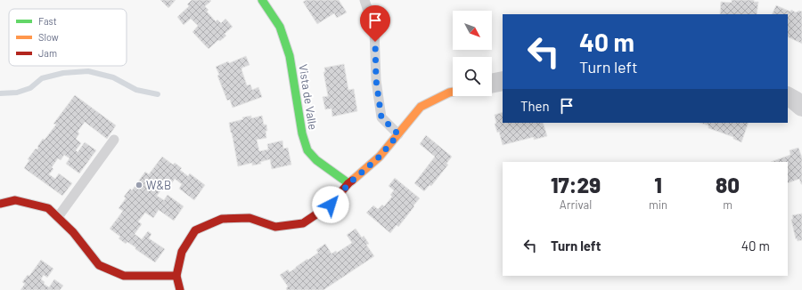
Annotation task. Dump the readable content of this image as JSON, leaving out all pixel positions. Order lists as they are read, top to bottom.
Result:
{
  "streets": {
    "street": ["Vista de Valle"]
  },
  "places": ["W&B"],
  "legend": ["Fast", "Slow", "Jam"],
  "north": "bottom right",
  "page": {
    "turn": ["40 m", "Turn left"],
    "then": "Then",
    "eta": [
      "17:29",
      "Arrival",
      "1",
      "min",
      "80",
      "m"
    ],
    "list": [
      {
        "name": "Turn left",
        "value": "40 m"
      }
    ]
  }
}
